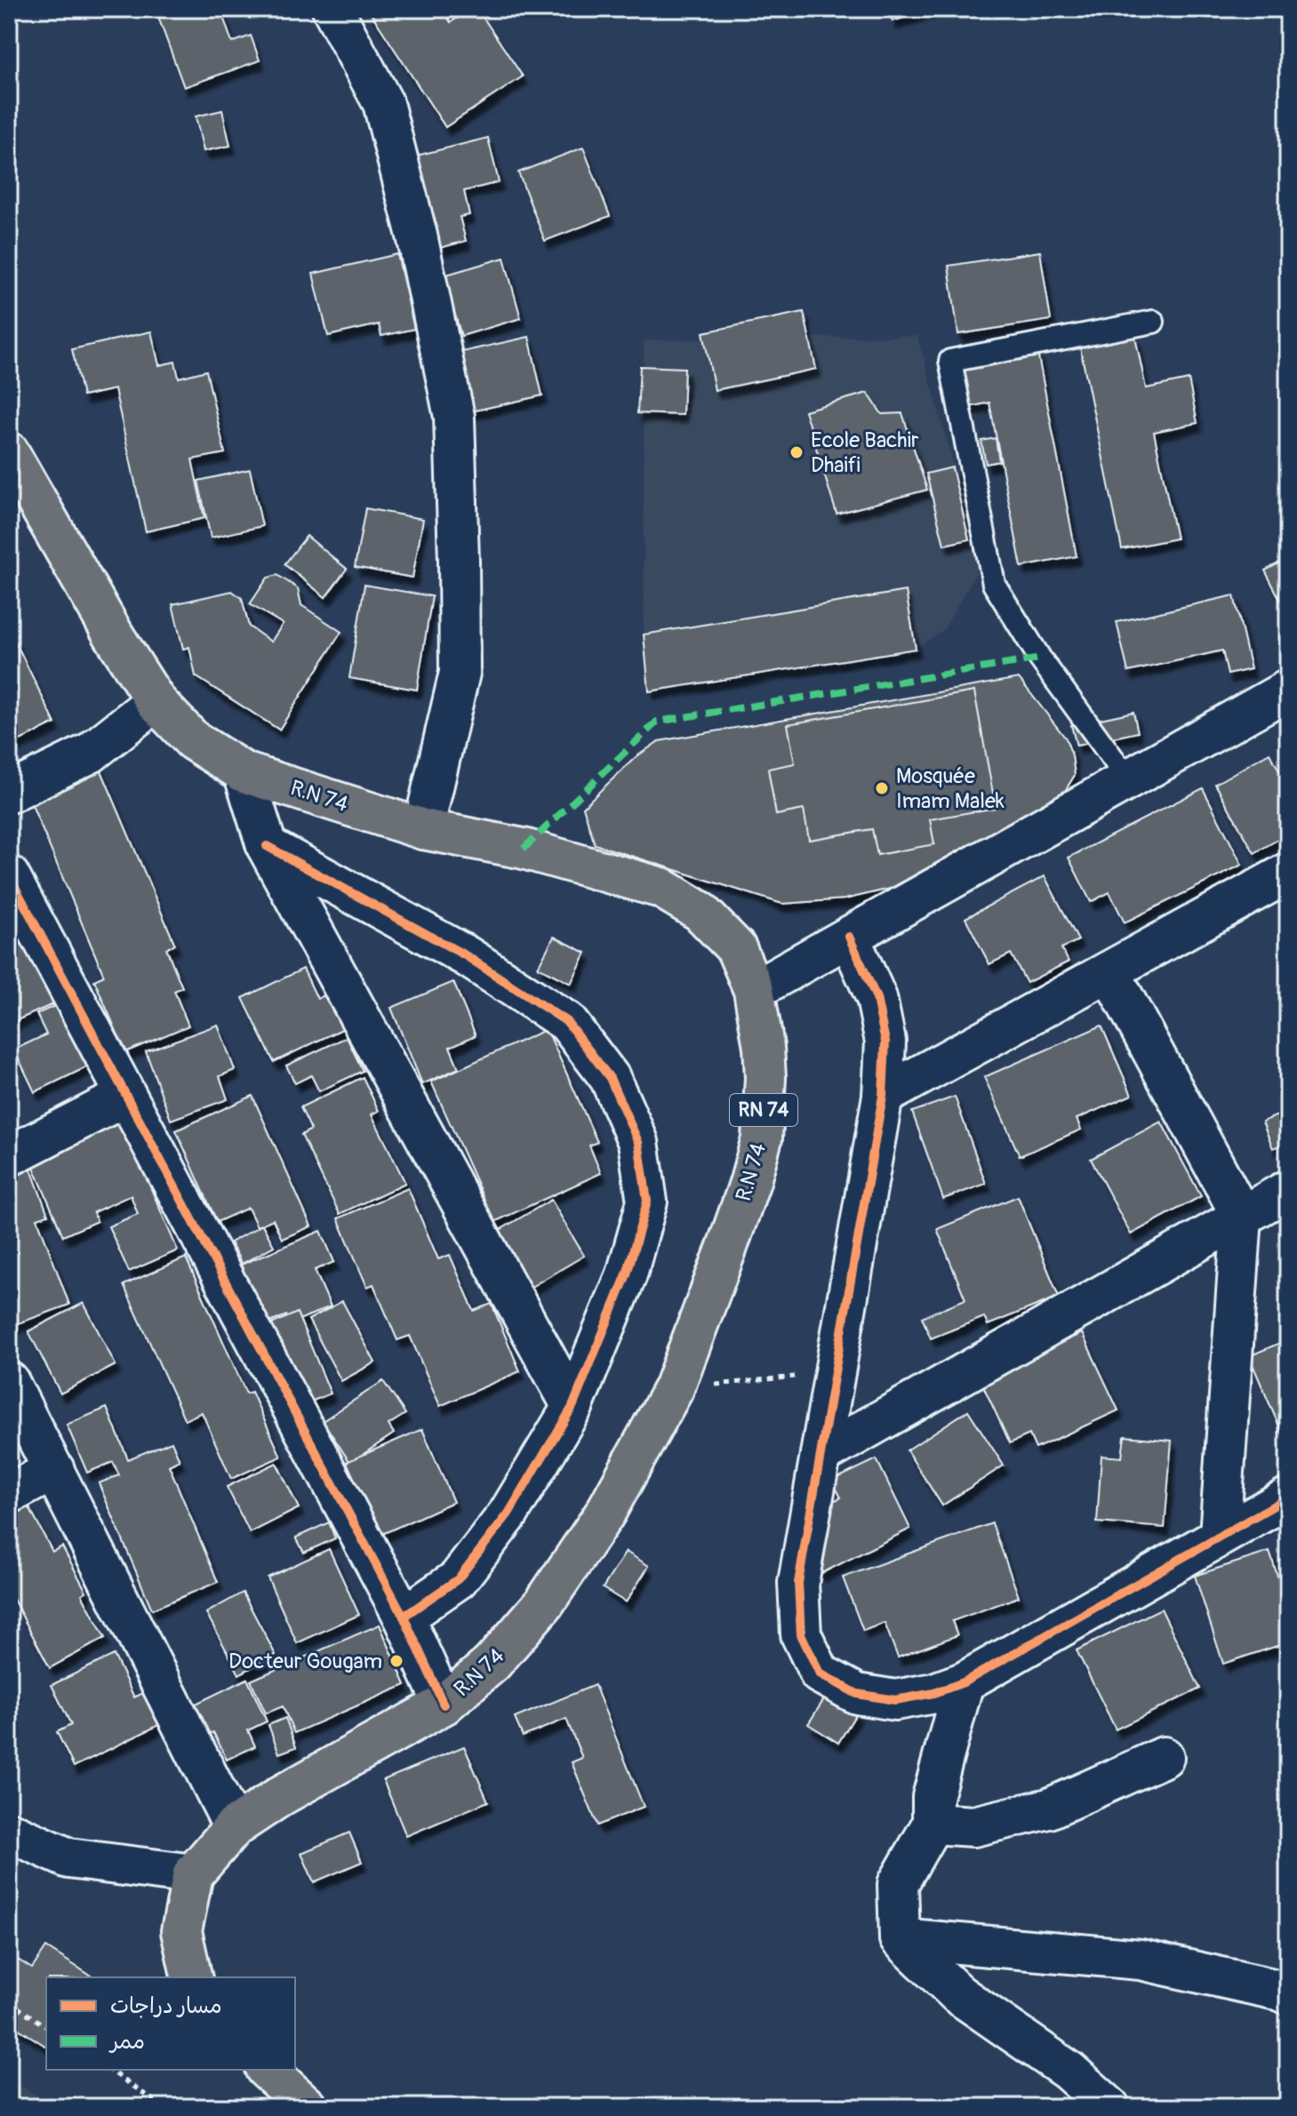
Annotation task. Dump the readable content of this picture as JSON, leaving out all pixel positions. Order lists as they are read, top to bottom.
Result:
{
  "streets": {
    "main road": ["R.N 74", "RN 74"]
  },
  "places": ["Ecole Bachir Dhaifi", "Mosquée Imam Malek", "Docteur Gougam"],
  "legend": ["مسار دراجات", "ممر"]
}
